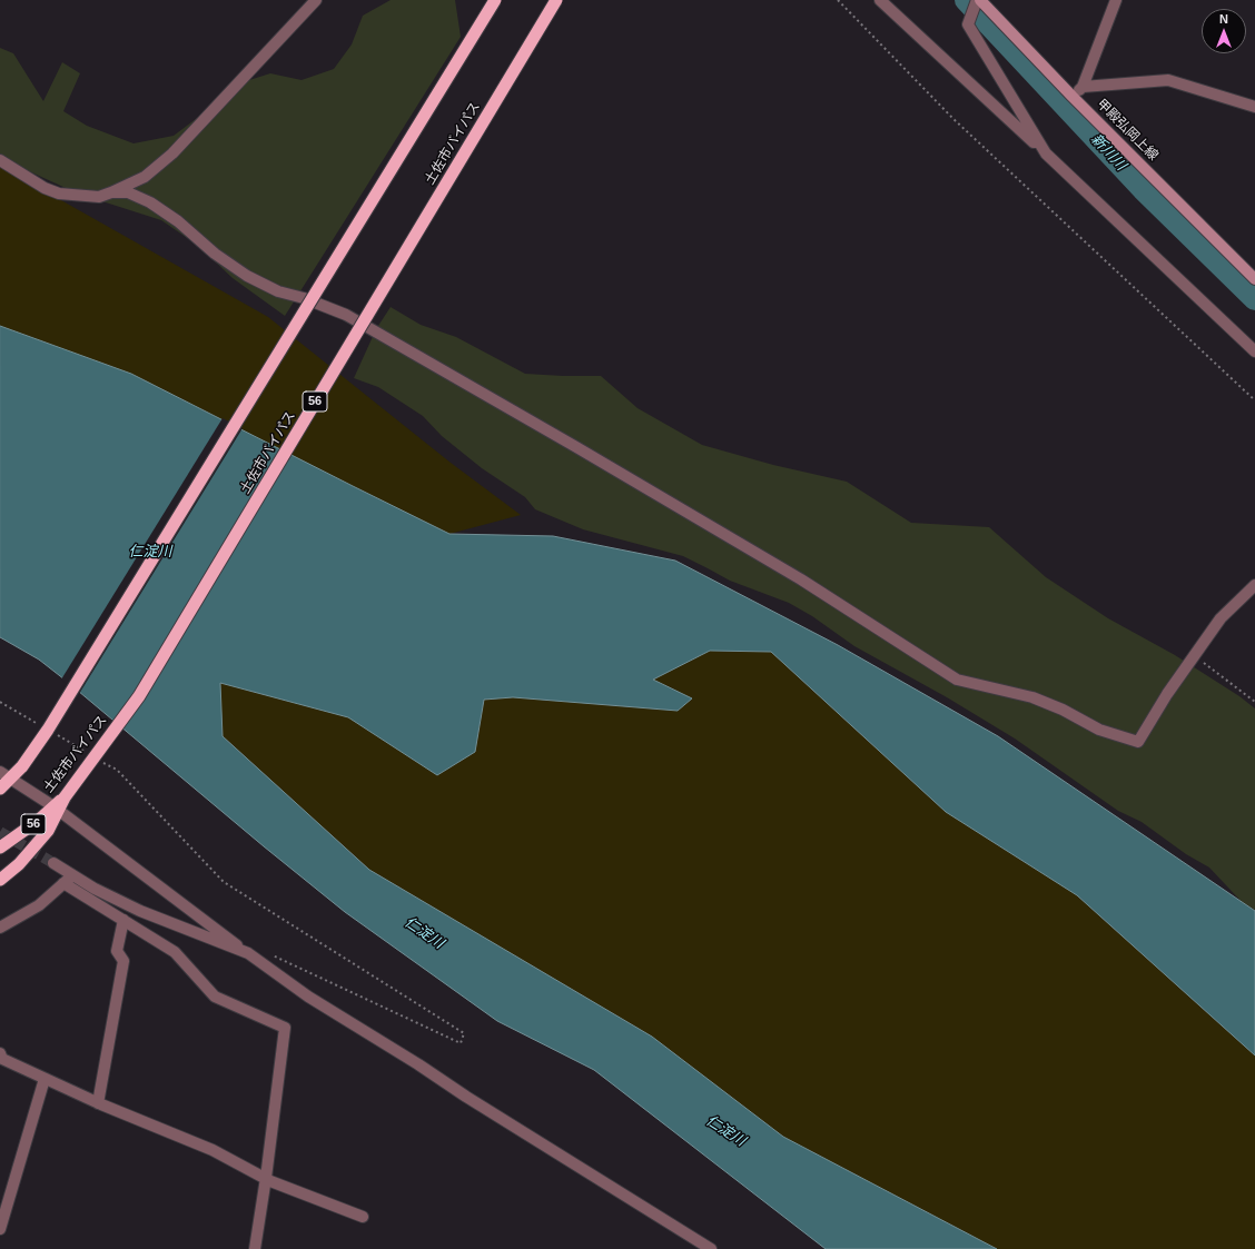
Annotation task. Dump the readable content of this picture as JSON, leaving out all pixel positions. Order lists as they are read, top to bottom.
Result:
{
  "streets": {
    "highway": ["土佐市バイパス", "56"],
    "main road": ["甲殿弘岡上線"]
  },
  "water": ["新川川", "仁淀川"],
  "north": "top"
}
